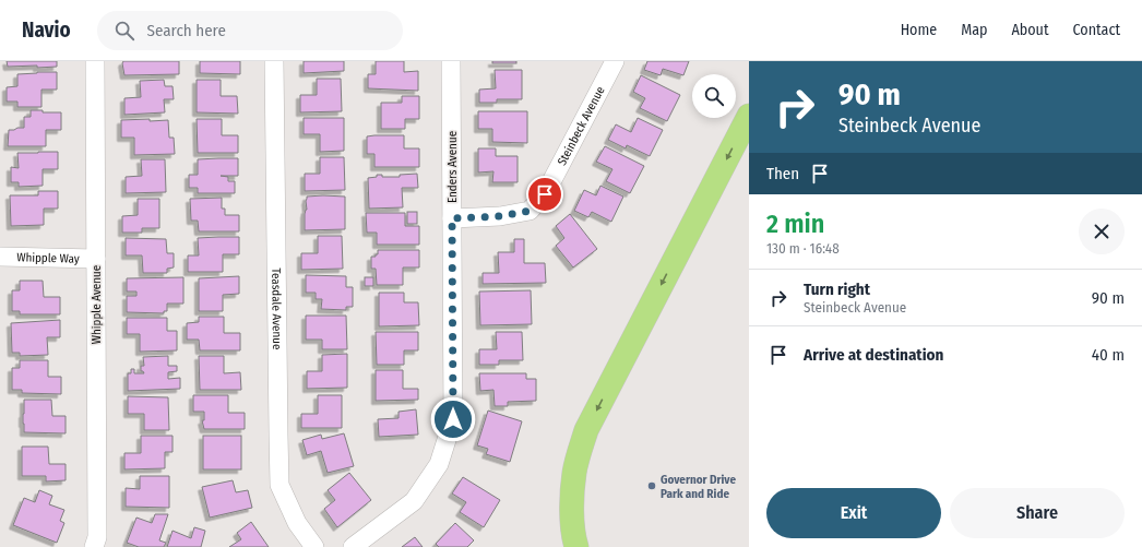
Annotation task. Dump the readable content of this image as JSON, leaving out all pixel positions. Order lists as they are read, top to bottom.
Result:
{
  "streets": {
    "street": [
      "Steinbeck Avenue",
      "Enders Avenue",
      "Whipple Way",
      "Whipple Avenue",
      "Teasdale Avenue"
    ]
  },
  "crossings": [
    ["Steinbeck Avenue", "Enders Avenue"],
    ["Whipple Way", "Whipple Avenue"]
  ],
  "places": ["Governor Drive Park and Ride"],
  "page": {
    "header": "Navio",
    "search": "Search here",
    "nav": [
      "Home",
      "Map",
      "About",
      "Contact"
    ],
    "turn": ["90 m", "Steinbeck Avenue"],
    "then": "Then",
    "heading": ["2 min", "130 m · 16:48"],
    "list": [
      {
        "name": "Turn right",
        "note": "Steinbeck Avenue",
        "value": "90 m"
      },
      {
        "name": "Arrive at destination",
        "value": "40 m"
      }
    ],
    "buttons": ["Exit", "Share"]
  }
}
